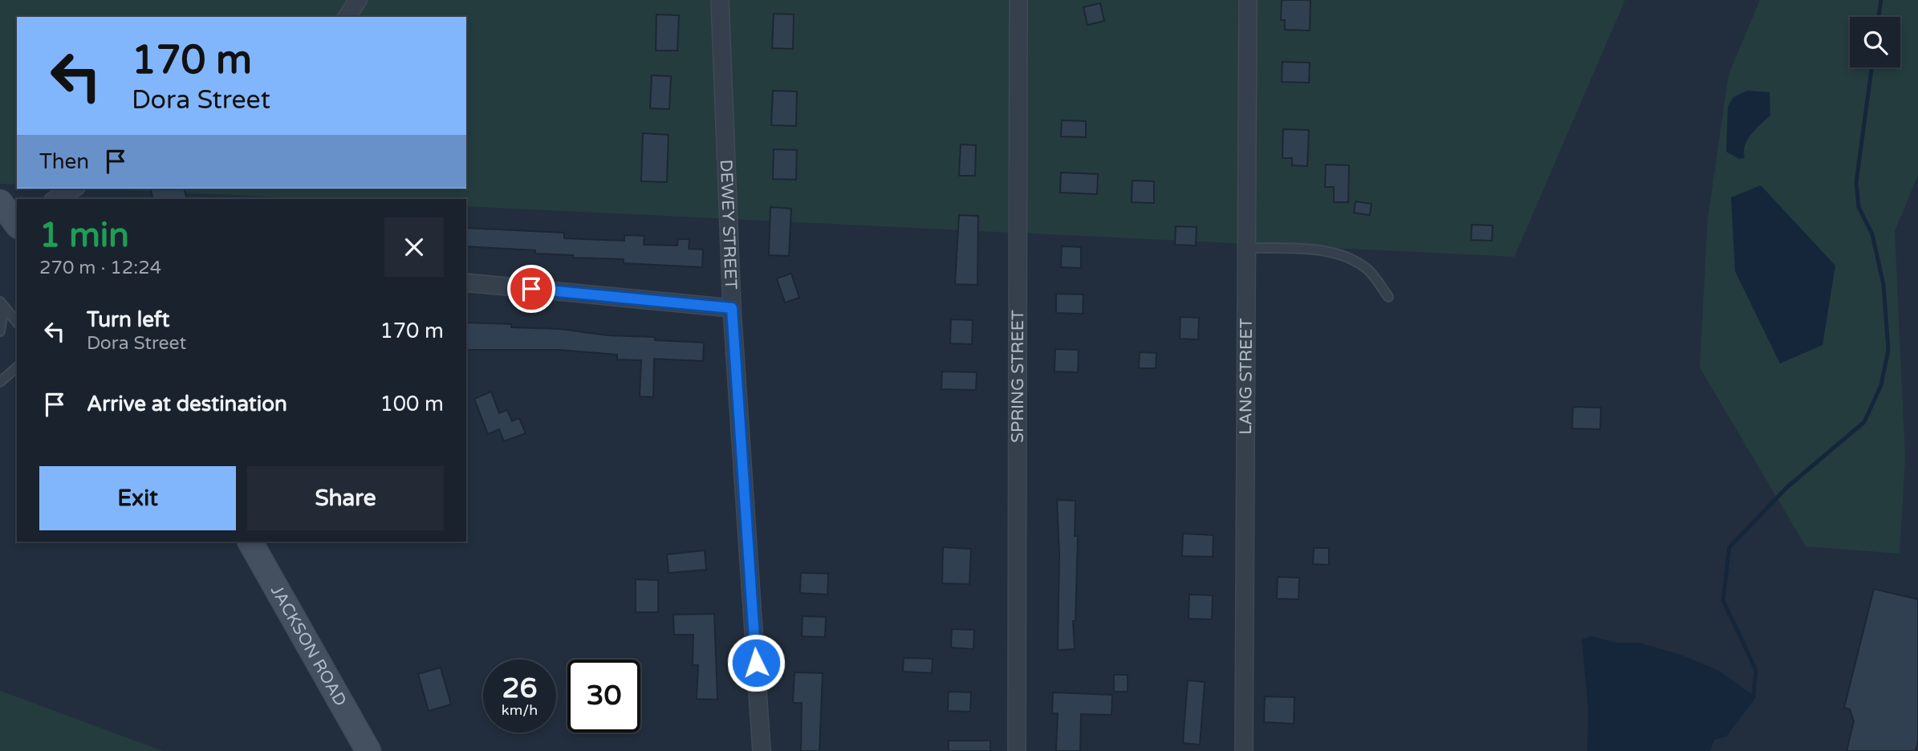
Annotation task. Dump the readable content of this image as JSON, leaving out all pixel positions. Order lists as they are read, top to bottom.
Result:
{
  "streets": {
    "main road": ["JACKSON ROAD"],
    "street": ["DEWEY STREET", "SPRING STREET", "LANG STREET"]
  },
  "page": {
    "turn": ["170 m", "Dora Street"],
    "then": "Then",
    "heading": ["1 min", "270 m · 12:24"],
    "list": [
      {
        "name": "Turn left",
        "note": "Dora Street",
        "value": "170 m"
      },
      {
        "name": "Arrive at destination",
        "value": "100 m"
      }
    ],
    "buttons": ["Exit", "Share"],
    "speed": "26 km/h",
    "limit": "30"
  }
}
